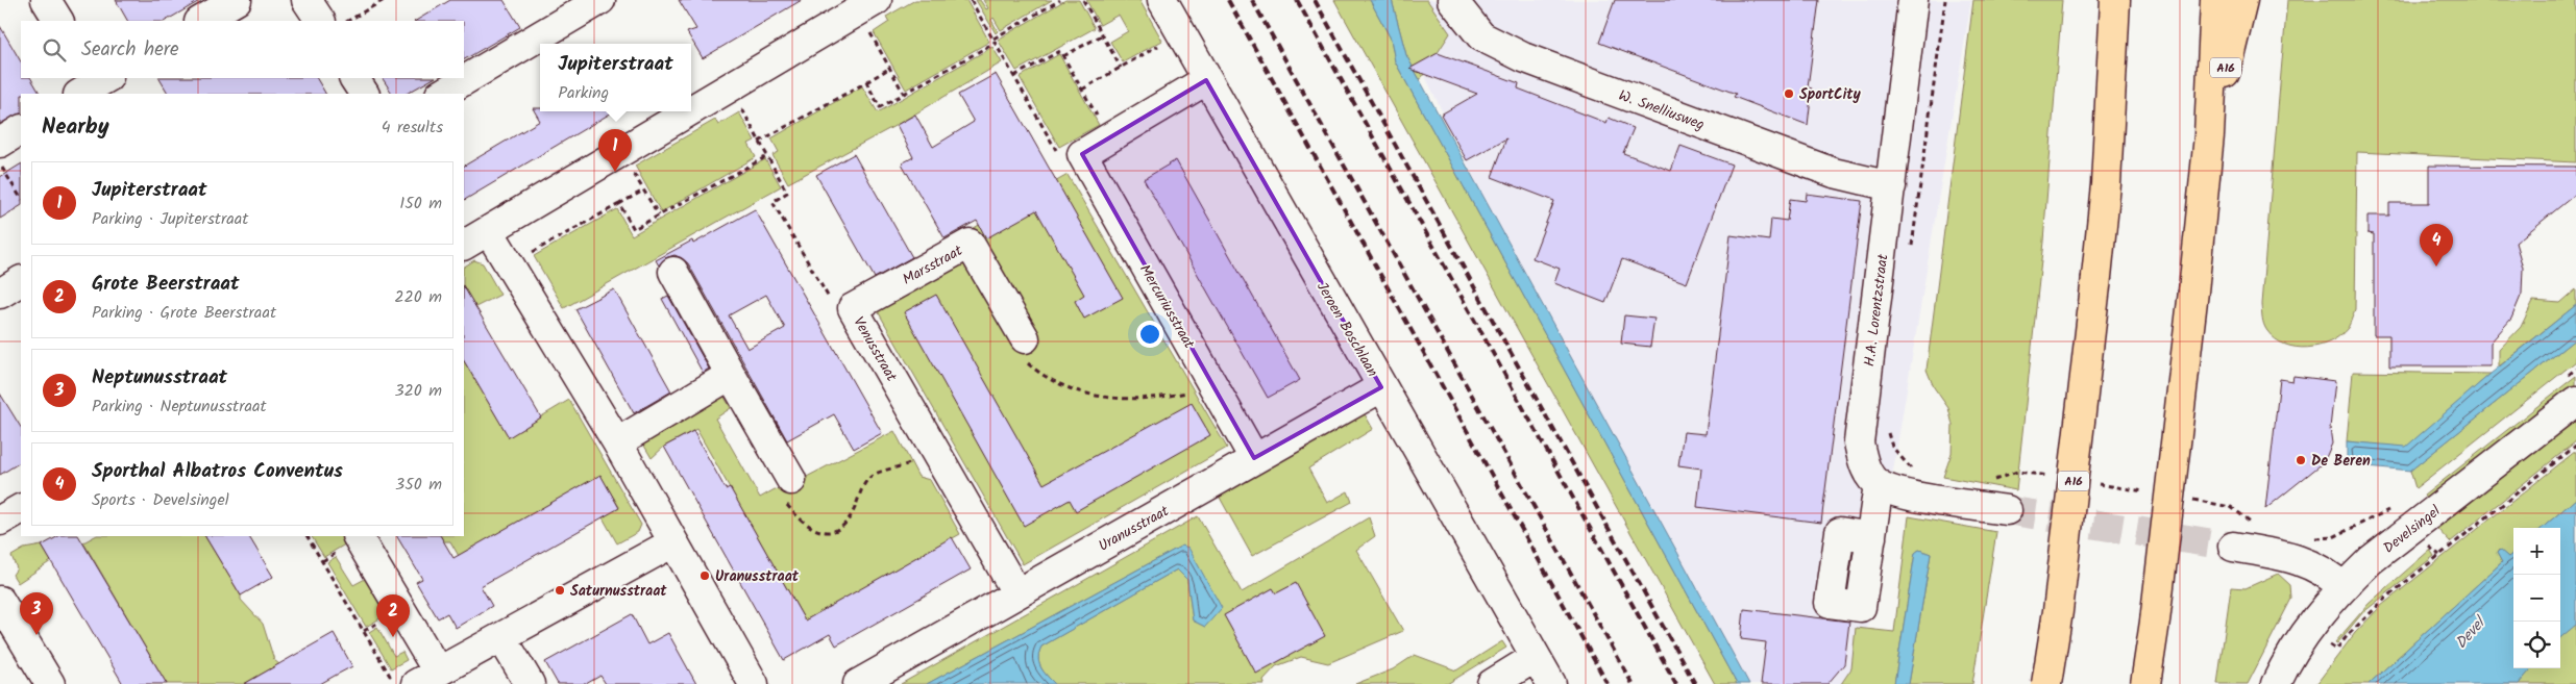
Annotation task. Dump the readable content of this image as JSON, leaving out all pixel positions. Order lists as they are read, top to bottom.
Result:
{
  "streets": {
    "highway": ["A16"],
    "street": [
      "W. Snelliusweg",
      "Marsstraat",
      "Mercuriusstraat",
      "H.A. Lorentzstraat",
      "Jeroen Boschlaan",
      "Venusstraat",
      "Uranusstraat",
      "Develsingel"
    ]
  },
  "crossings": [
    ["W. Snelliusweg", "H.A. Lorentzstraat"],
    ["Marsstraat", "Venusstraat"],
    ["Mercuriusstraat", "Uranusstraat"],
    ["Jeroen Boschlaan", "Uranusstraat"],
    ["Venusstraat", "Uranusstraat"]
  ],
  "water": ["Devel"],
  "places": [
    "SportCity",
    "De Beren",
    "Uranusstraat",
    "Saturnusstraat"
  ],
  "page": {
    "search": "Search here",
    "popup": ["Jupiterstraat", "Parking"],
    "heading": ["Nearby", "4 results"],
    "pins": [
      "1",
      "4",
      "3",
      "2"
    ],
    "list": [
      {
        "mark": "1",
        "name": "Jupiterstraat",
        "note": "Parking · Jupiterstraat",
        "value": "150 m"
      },
      {
        "mark": "2",
        "name": "Grote Beerstraat",
        "note": "Parking · Grote Beerstraat",
        "value": "220 m"
      },
      {
        "mark": "3",
        "name": "Neptunusstraat",
        "note": "Parking · Neptunusstraat",
        "value": "320 m"
      },
      {
        "mark": "4",
        "name": "Sporthal Albatros Conventus",
        "note": "Sports · Develsingel",
        "value": "350 m"
      }
    ],
    "map_buttons": ["+", "−"]
  }
}
